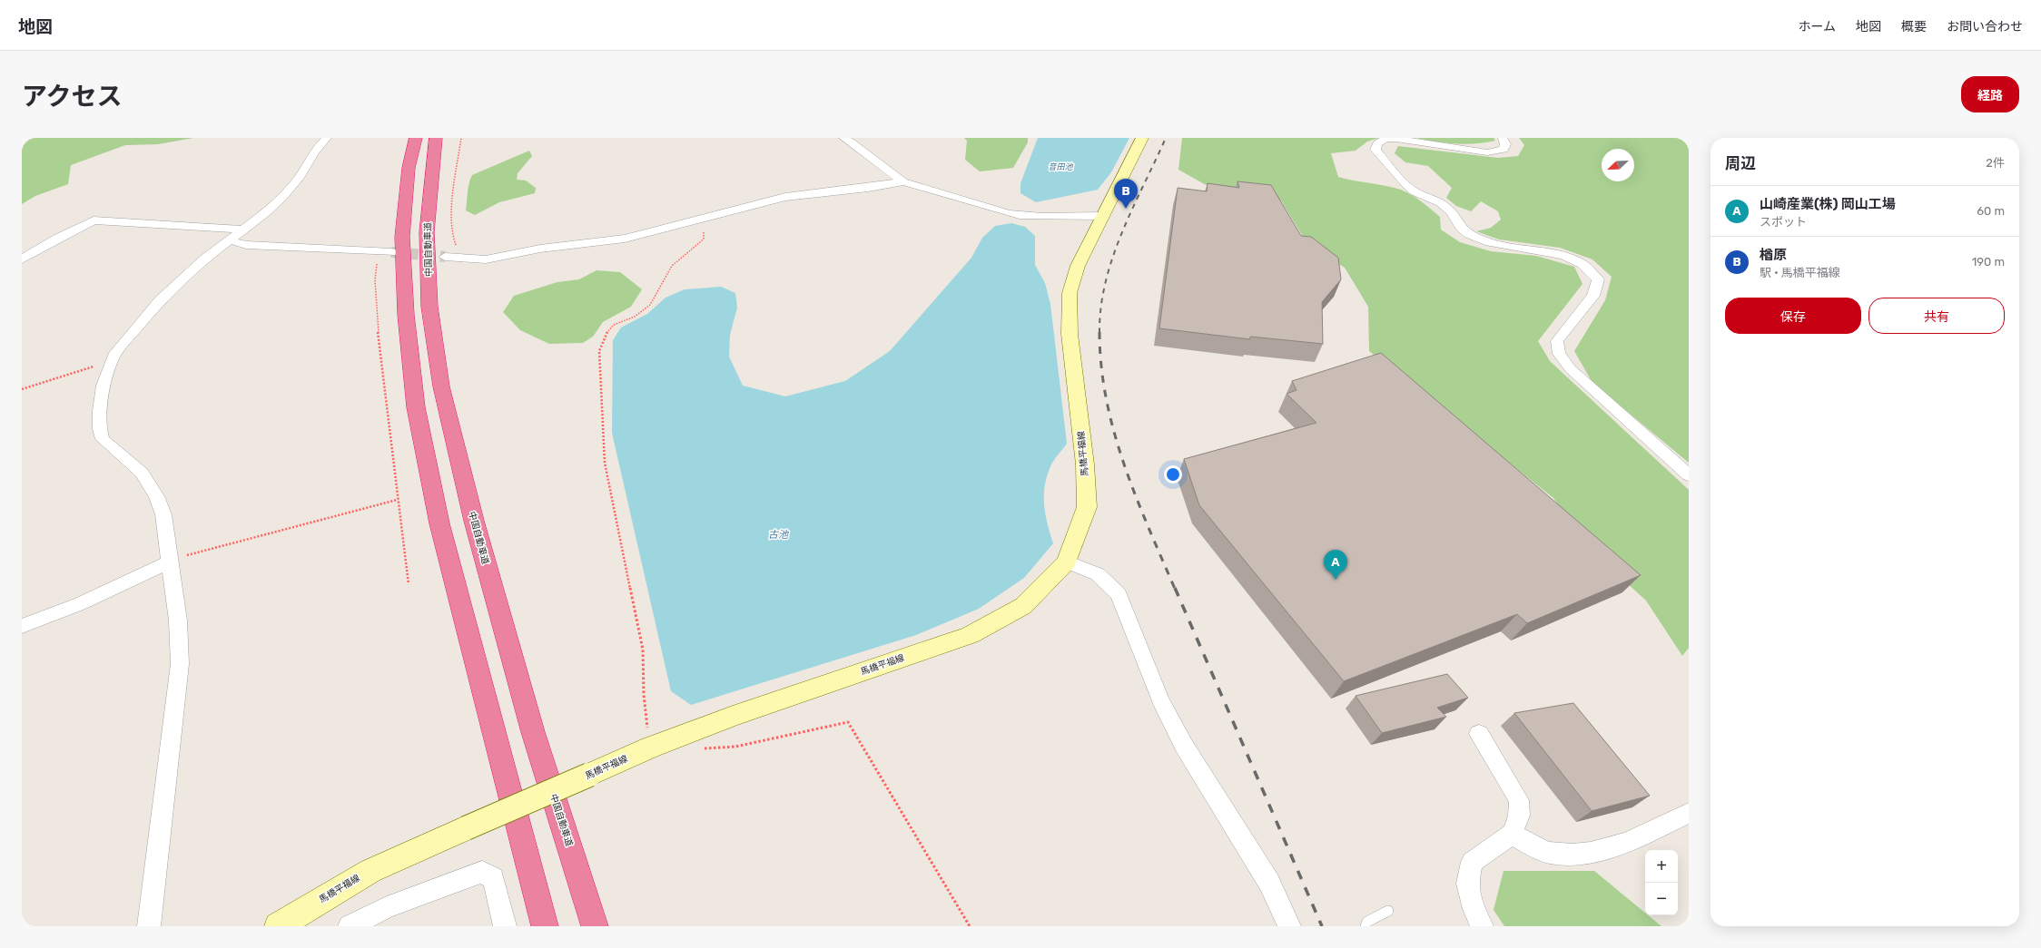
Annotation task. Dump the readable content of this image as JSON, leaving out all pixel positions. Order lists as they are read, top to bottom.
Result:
{
  "streets": {
    "highway": ["中国自動車道"],
    "main road": ["馬橋平福線"]
  },
  "water": ["音田池", "古池"],
  "north": "bottom left",
  "page": {
    "header": "地図",
    "nav": [
      "ホーム",
      "地図",
      "概要",
      "お問い合わせ"
    ],
    "title": "アクセス",
    "buttons": [
      "経路",
      ["保存", "共有"]
    ],
    "heading": ["周辺", "2件"],
    "pins": ["B", "A"],
    "list": [
      {
        "mark": "A",
        "name": "山崎産業(株) 岡山工場",
        "note": "スポット",
        "value": "60 m"
      },
      {
        "mark": "B",
        "name": "楢原",
        "note": "駅 · 馬橋平福線",
        "value": "190 m"
      }
    ],
    "map_buttons": ["+", "−"]
  }
}
